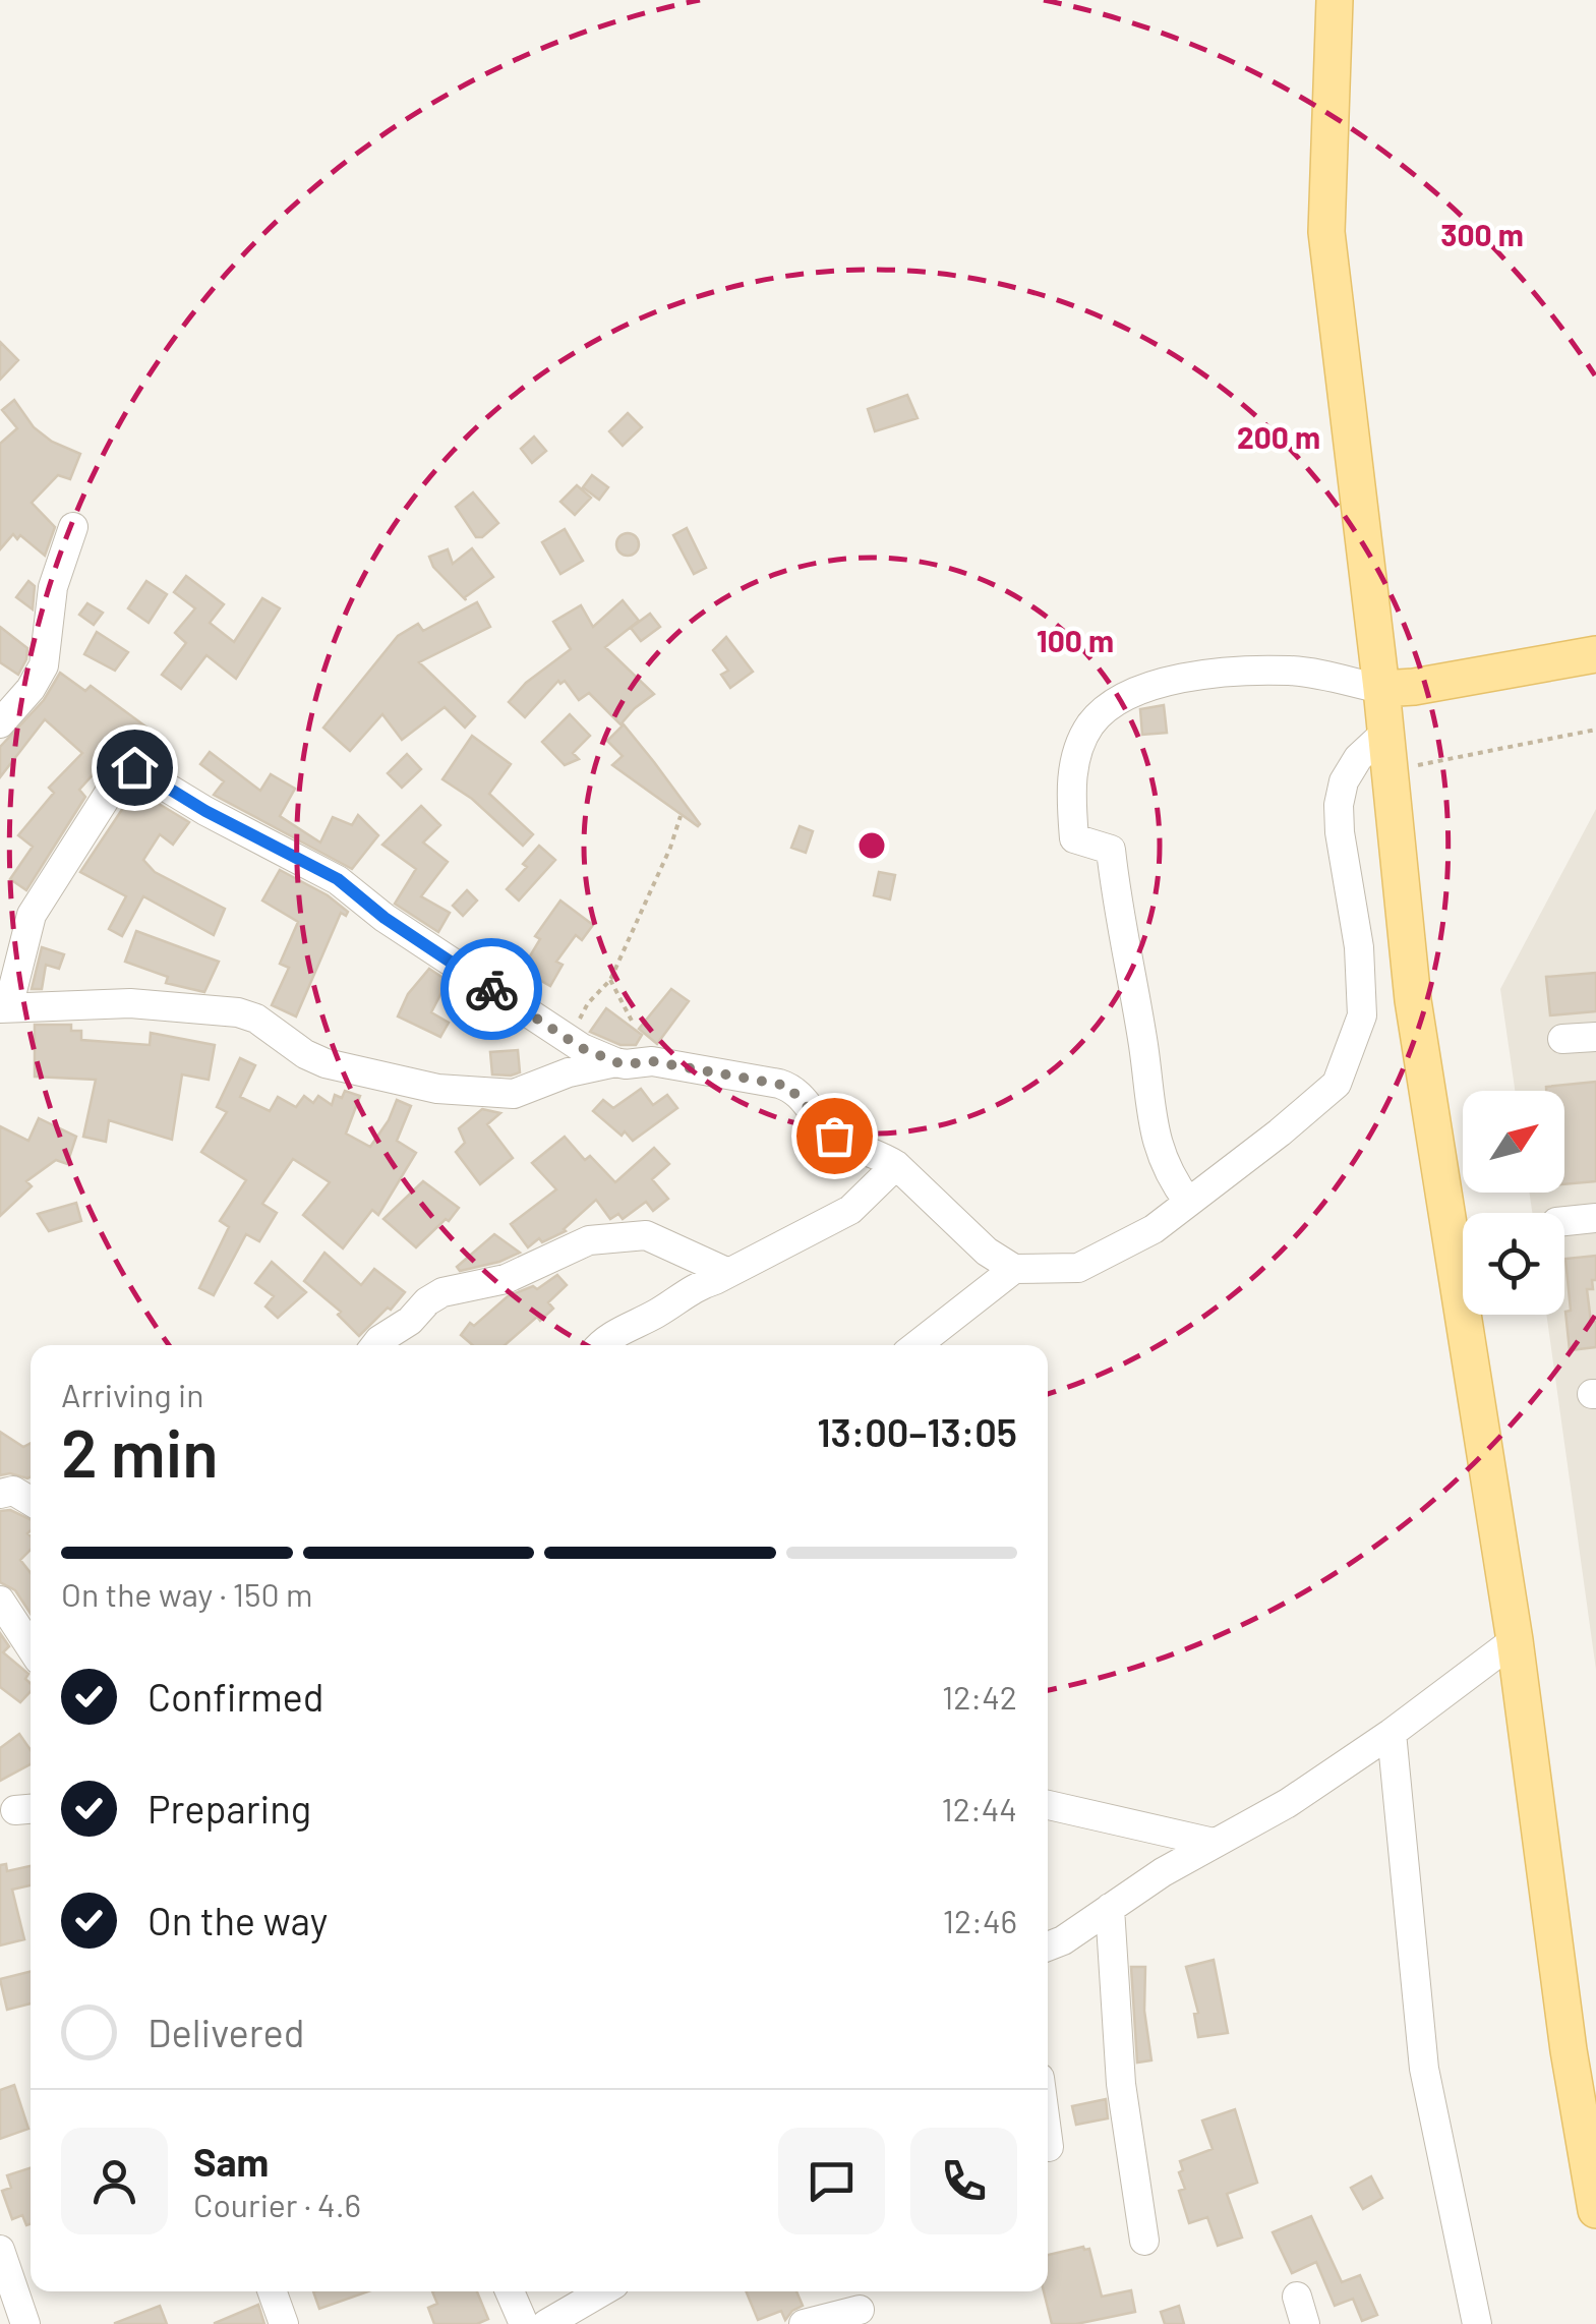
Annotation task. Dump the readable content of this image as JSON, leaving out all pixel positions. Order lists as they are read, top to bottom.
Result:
{
  "north": "top right",
  "page": {
    "heading": ["2 min", "Arriving in", "13:00–13:05"],
    "panel": ["Sam", "Courier · 4.6"],
    "bar": "On the way · 150 m",
    "list": [
      ["Confirmed", "12:42"],
      ["Preparing", "12:44"],
      ["On the way", "12:46"],
      "Delivered"
    ]
  },
  "rings": ["300 m", "200 m", "100 m"]
}
